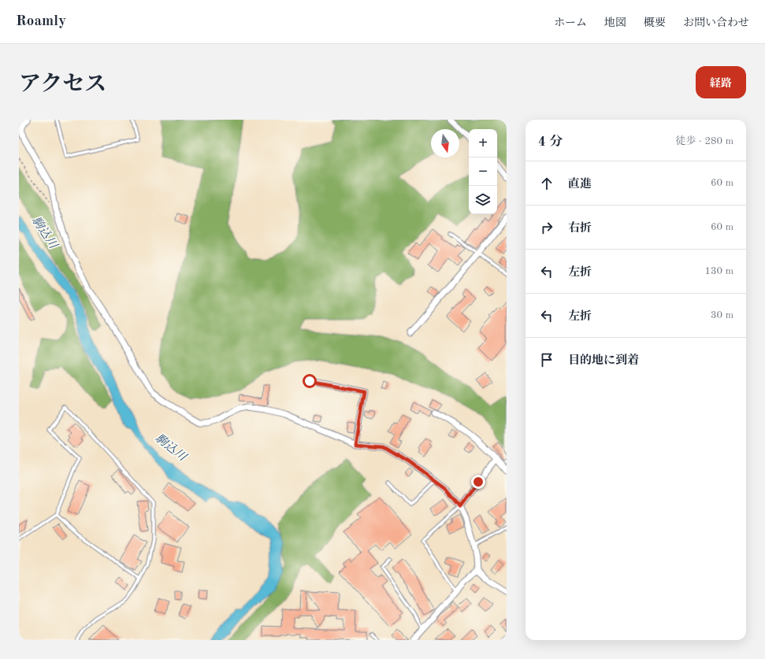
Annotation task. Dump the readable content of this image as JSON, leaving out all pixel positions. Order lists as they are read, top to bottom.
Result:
{
  "water": ["駒込川"],
  "north": "bottom",
  "page": {
    "header": "Roamly",
    "nav": [
      "ホーム",
      "地図",
      "概要",
      "お問い合わせ"
    ],
    "title": "アクセス",
    "buttons": "経路",
    "heading": ["4 分", "徒歩 · 280 m"],
    "map_buttons": ["+", "−"],
    "list": [
      ["直進", "60 m"],
      ["右折", "60 m"],
      ["左折", "130 m"],
      ["左折", "30 m"],
      "目的地に到着"
    ]
  }
}
